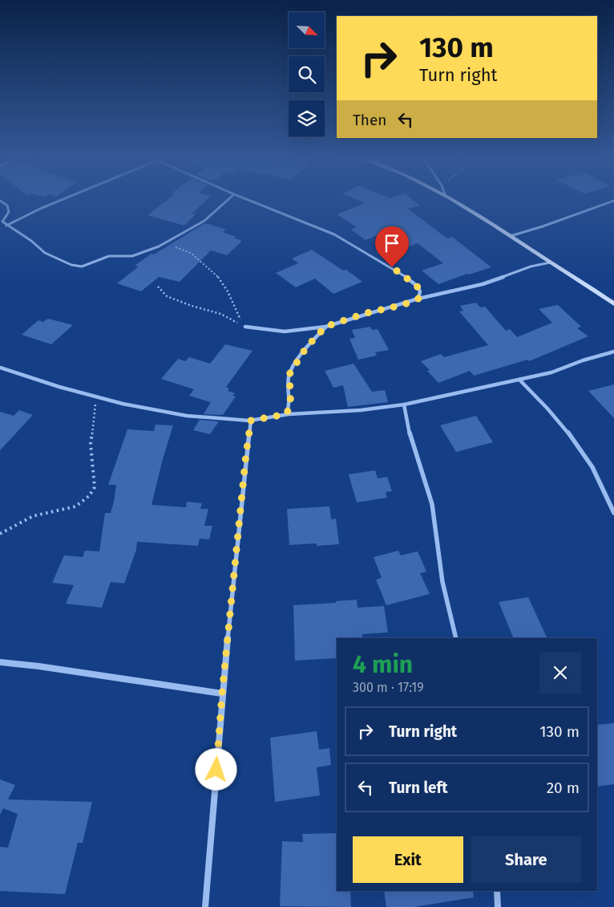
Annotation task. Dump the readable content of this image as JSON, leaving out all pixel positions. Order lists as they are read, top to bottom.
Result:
{
  "north": "bottom right",
  "page": {
    "turn": ["130 m", "Turn right"],
    "then": "Then",
    "heading": ["4 min", "300 m · 17:19"],
    "list": [
      {
        "name": "Turn right",
        "value": "130 m"
      },
      {
        "name": "Turn left",
        "value": "20 m"
      }
    ],
    "buttons": ["Exit", "Share"]
  }
}
